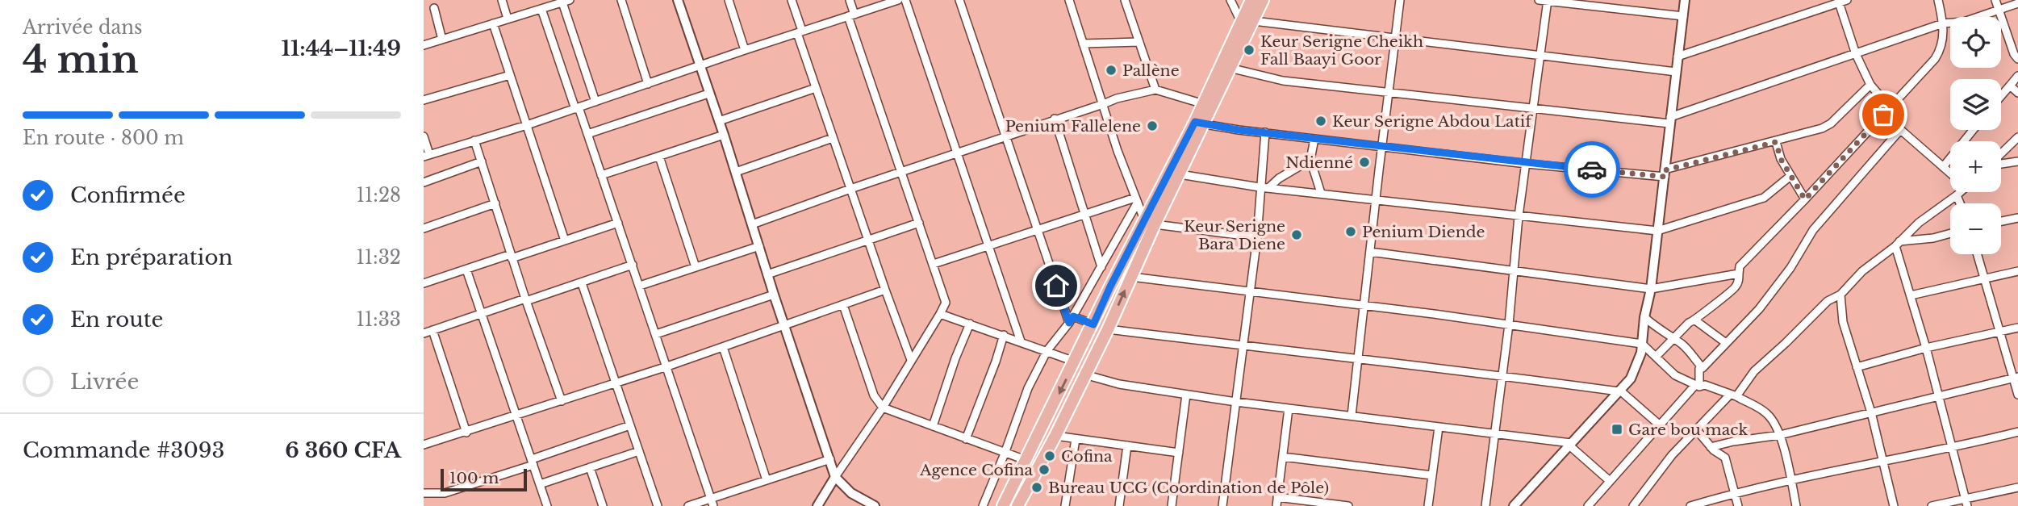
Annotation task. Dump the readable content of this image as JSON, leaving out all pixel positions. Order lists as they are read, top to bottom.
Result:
{
  "places": {
    "other": [
      "Keur Serigne Cheikh Fall Baayi Goor",
      "Pallène",
      "Keur Serigne Abdou Latif",
      "Penium Fallelene",
      "Ndienné",
      "Penium Diende",
      "Keur Serigne Bara Diene",
      "Cofina",
      "Agence Cofina",
      "Bureau UCG (Coordination de Pôle)"
    ],
    "transit": ["Gare bou mack"]
  },
  "scale_bar": "100 m",
  "page": {
    "heading": ["4 min", "Arrivée dans", "11:44–11:49"],
    "panel": ["Commande #3093", "6 360 CFA"],
    "map_buttons": ["+", "−"],
    "bar": "En route · 800 m",
    "list": [
      ["Confirmée", "11:28"],
      ["En préparation", "11:32"],
      ["En route", "11:33"],
      "Livrée"
    ],
    "scale": "100 m"
  }
}
